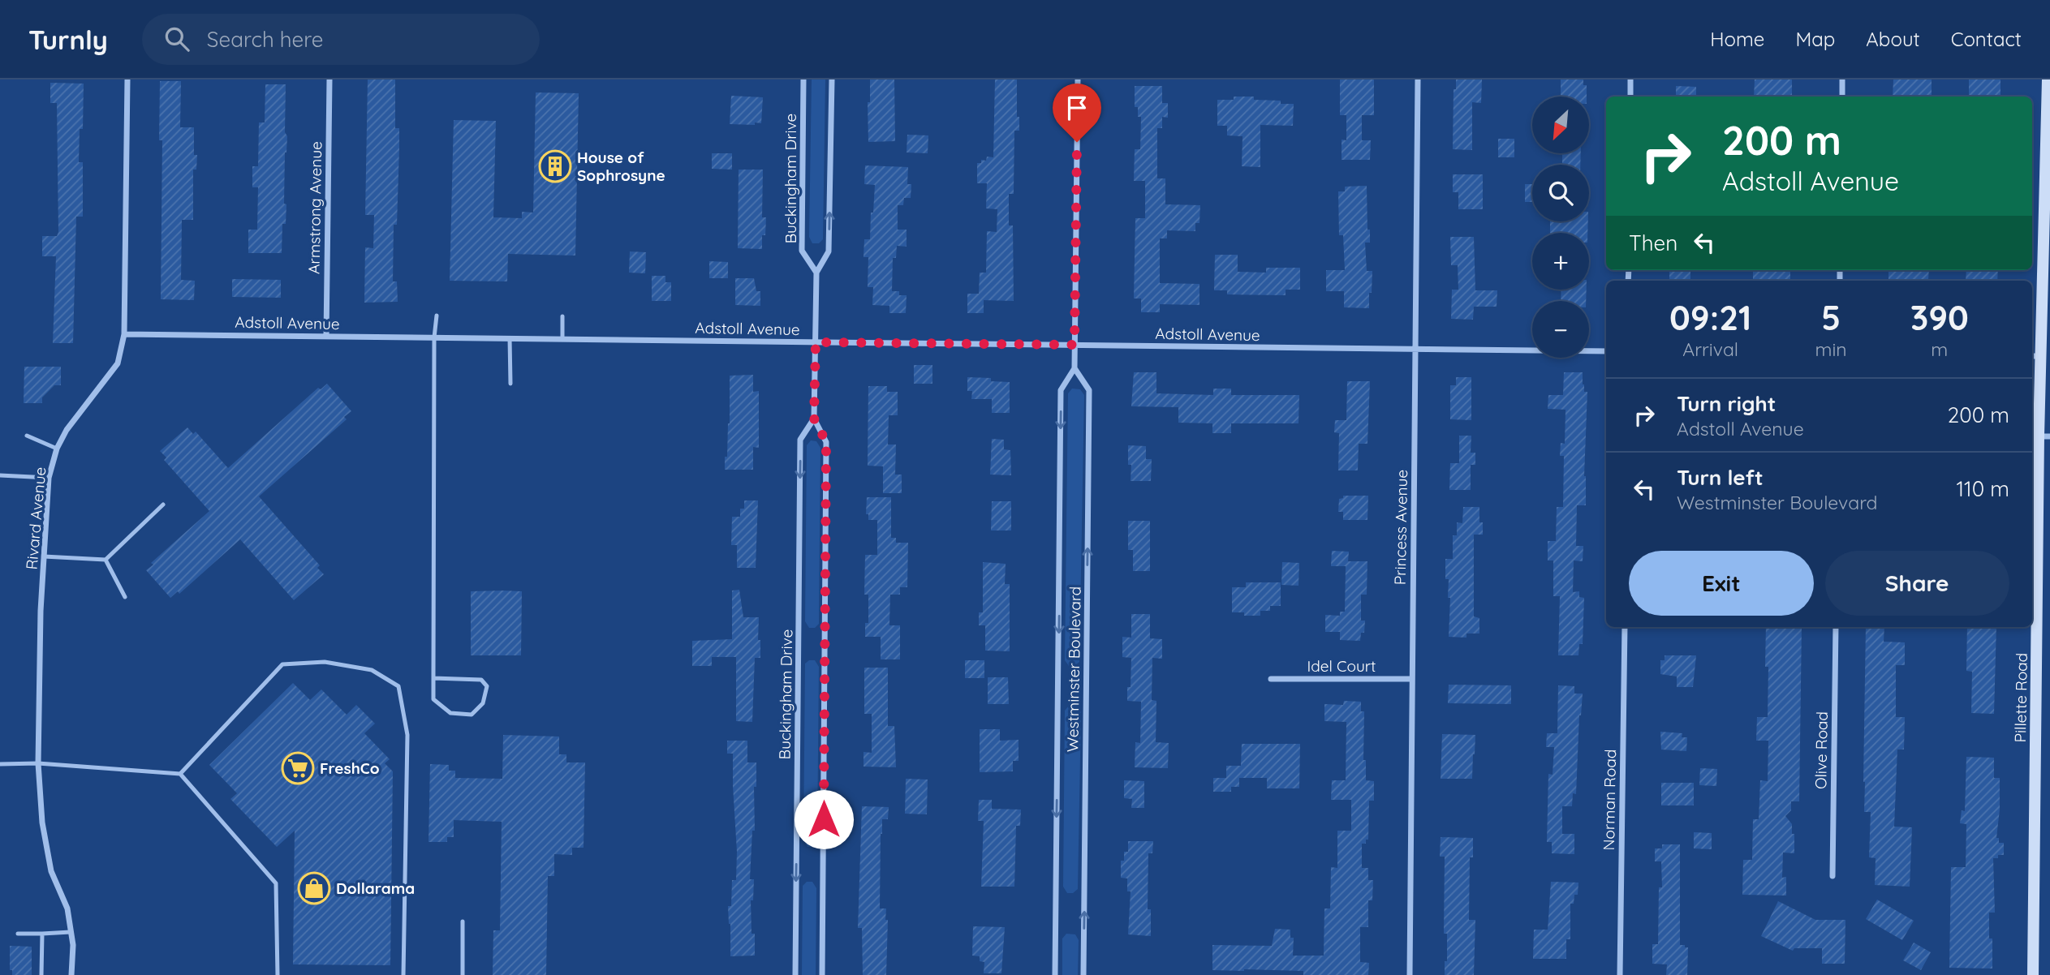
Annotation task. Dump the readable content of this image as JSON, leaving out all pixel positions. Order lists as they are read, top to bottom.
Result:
{
  "streets": {
    "street": [
      "Buckingham Drive",
      "Armstrong Avenue",
      "Adstoll Avenue",
      "Rivard Avenue",
      "Princess Avenue",
      "Idel Court",
      "Westminster Boulevard",
      "Pillette Road",
      "Olive Road",
      "Norman Road"
    ]
  },
  "crossings": [
    ["Buckingham Drive", "Adstoll Avenue"],
    ["Armstrong Avenue", "Adstoll Avenue"],
    ["Adstoll Avenue", "Rivard Avenue"],
    ["Adstoll Avenue", "Princess Avenue"],
    ["Adstoll Avenue", "Westminster Boulevard"],
    ["Princess Avenue", "Idel Court"]
  ],
  "places": {
    "building": ["House of Sophrosyne"],
    "supermarket": ["FreshCo"],
    "shop": ["Dollarama"]
  },
  "north": "bottom left",
  "page": {
    "header": "Turnly",
    "search": "Search here",
    "nav": [
      "Home",
      "Map",
      "About",
      "Contact"
    ],
    "map_buttons": ["+", "−"],
    "turn": ["200 m", "Adstoll Avenue"],
    "then": "Then",
    "eta": [
      "09:21",
      "Arrival",
      "5",
      "min",
      "390",
      "m"
    ],
    "list": [
      {
        "name": "Turn right",
        "note": "Adstoll Avenue",
        "value": "200 m"
      },
      {
        "name": "Turn left",
        "note": "Westminster Boulevard",
        "value": "110 m"
      }
    ],
    "buttons": ["Exit", "Share"]
  }
}
